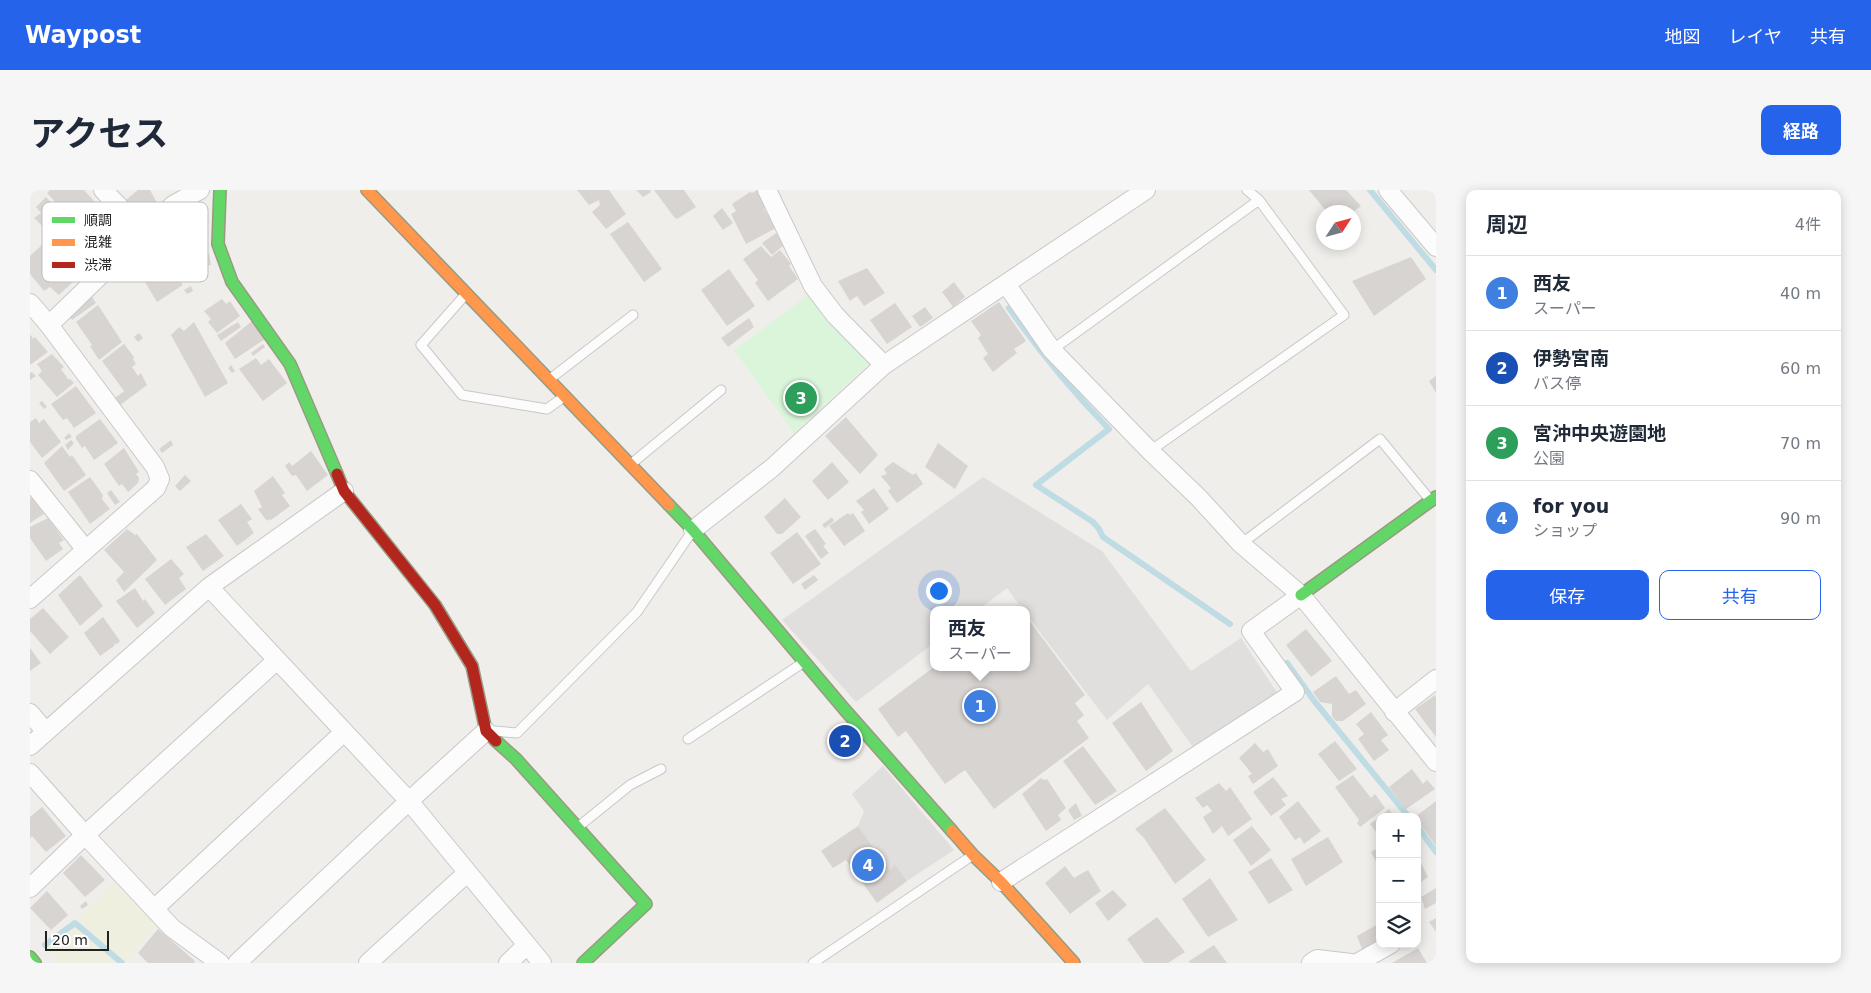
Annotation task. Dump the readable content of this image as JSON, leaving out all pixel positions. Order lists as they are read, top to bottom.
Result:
{
  "legend": ["順調", "混雑", "渋滞"],
  "scale_bar": "20 m",
  "north": "top right",
  "page": {
    "header": "Waypost",
    "nav": ["地図", "レイヤ", "共有"],
    "title": "アクセス",
    "buttons": [
      "経路",
      ["保存", "共有"]
    ],
    "heading": ["周辺", "4件"],
    "list": [
      {
        "mark": "1",
        "name": "西友",
        "note": "スーパー",
        "value": "40 m"
      },
      {
        "mark": "2",
        "name": "伊勢宮南",
        "note": "バス停",
        "value": "60 m"
      },
      {
        "mark": "3",
        "name": "宮沖中央遊園地",
        "note": "公園",
        "value": "70 m"
      },
      {
        "mark": "4",
        "name": "for you",
        "note": "ショップ",
        "value": "90 m"
      }
    ],
    "pins": [
      "3",
      "1",
      "2",
      "4"
    ],
    "popup": ["西友", "スーパー"],
    "map_buttons": ["+", "−"],
    "scale": "20 m"
  }
}
